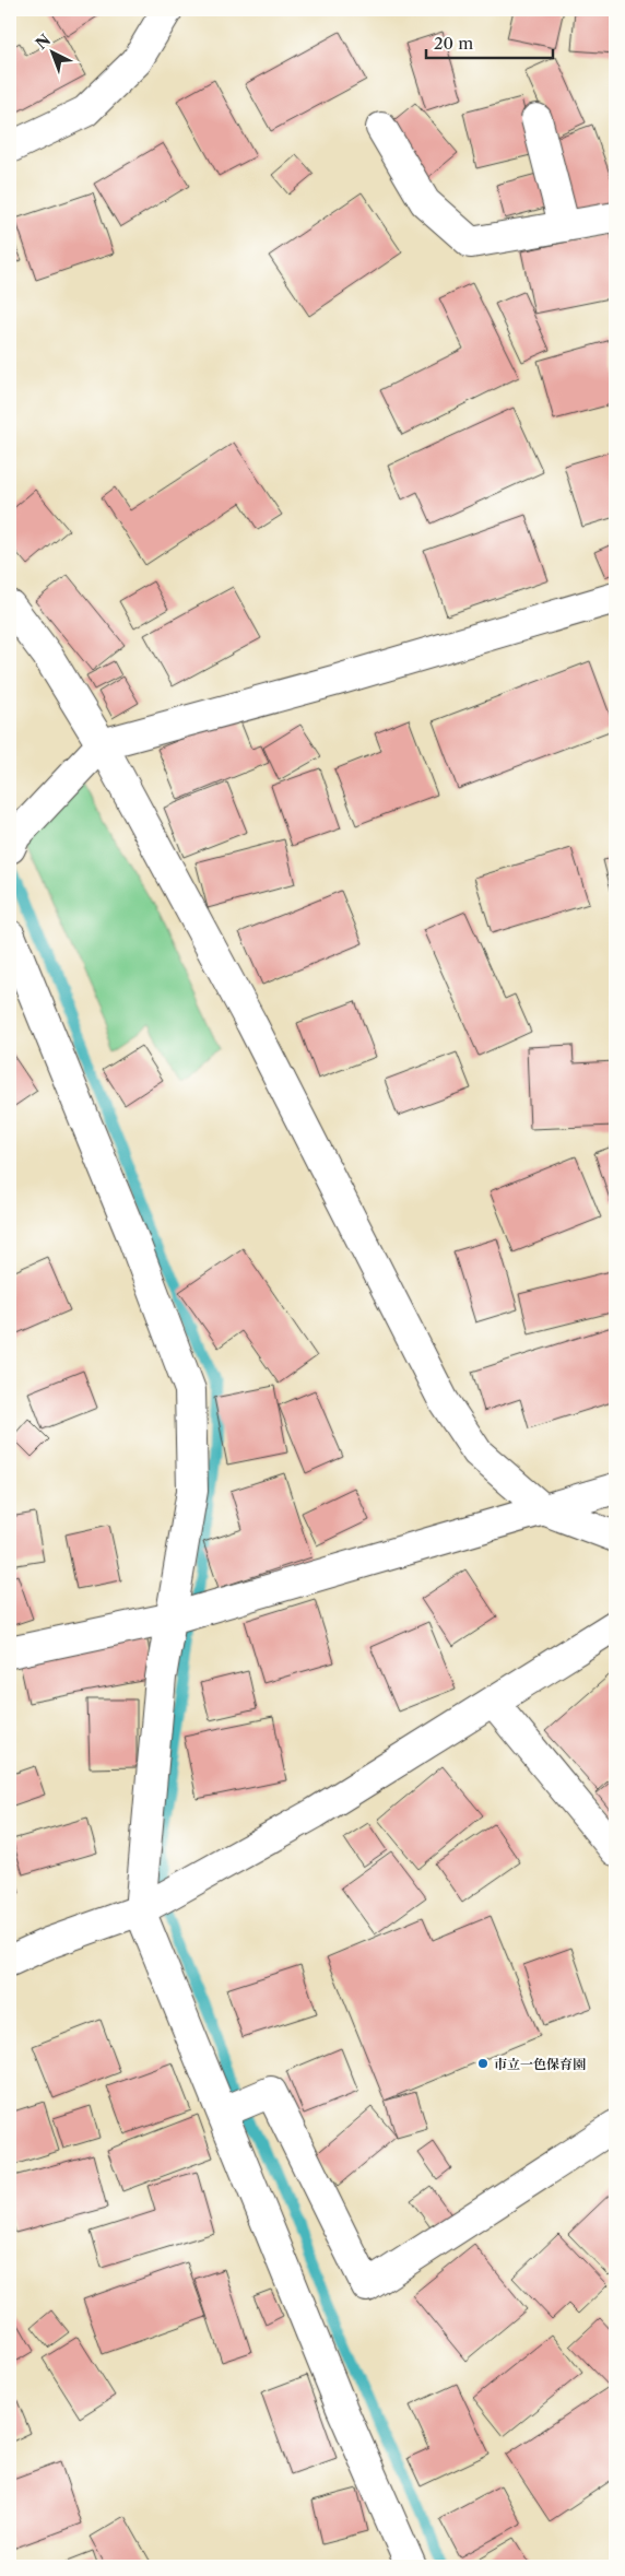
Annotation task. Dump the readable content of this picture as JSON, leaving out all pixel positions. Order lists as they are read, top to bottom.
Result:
{
  "places": ["市立一色保育園"],
  "scale_bar": "20 m",
  "north": "top left"
}
